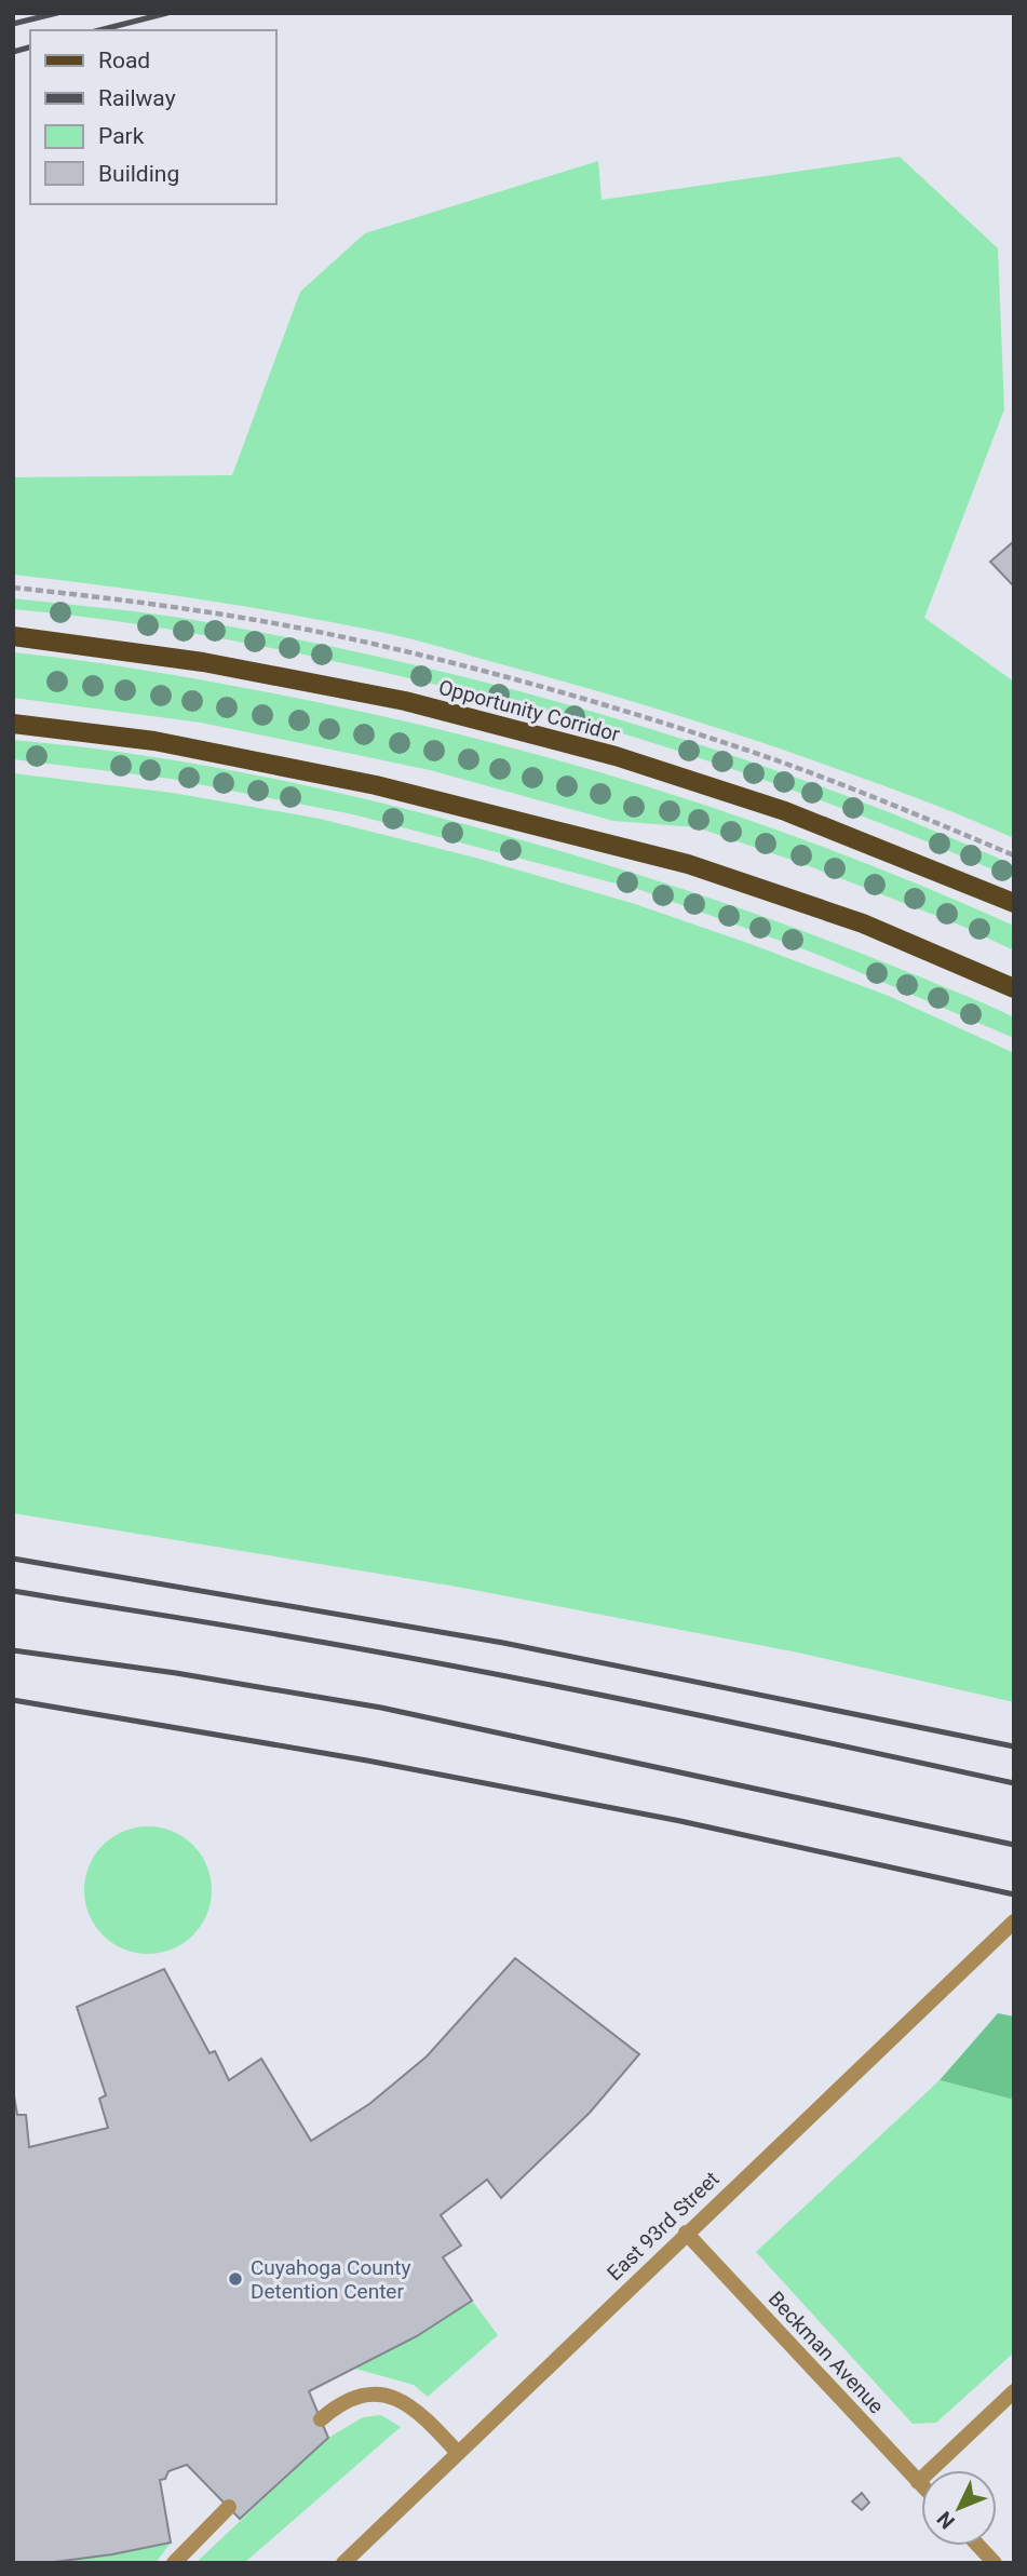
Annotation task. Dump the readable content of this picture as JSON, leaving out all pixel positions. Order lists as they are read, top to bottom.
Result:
{
  "streets": {
    "main road": ["Opportunity Corridor"],
    "street": ["East 93rd Street", "Beckman Avenue"]
  },
  "crossings": [
    ["East 93rd Street", "Beckman Avenue"]
  ],
  "places": ["Cuyahoga County Detention Center"],
  "legend": [
    "Road",
    "Railway",
    "Park",
    "Building"
  ],
  "north": "bottom left"
}
